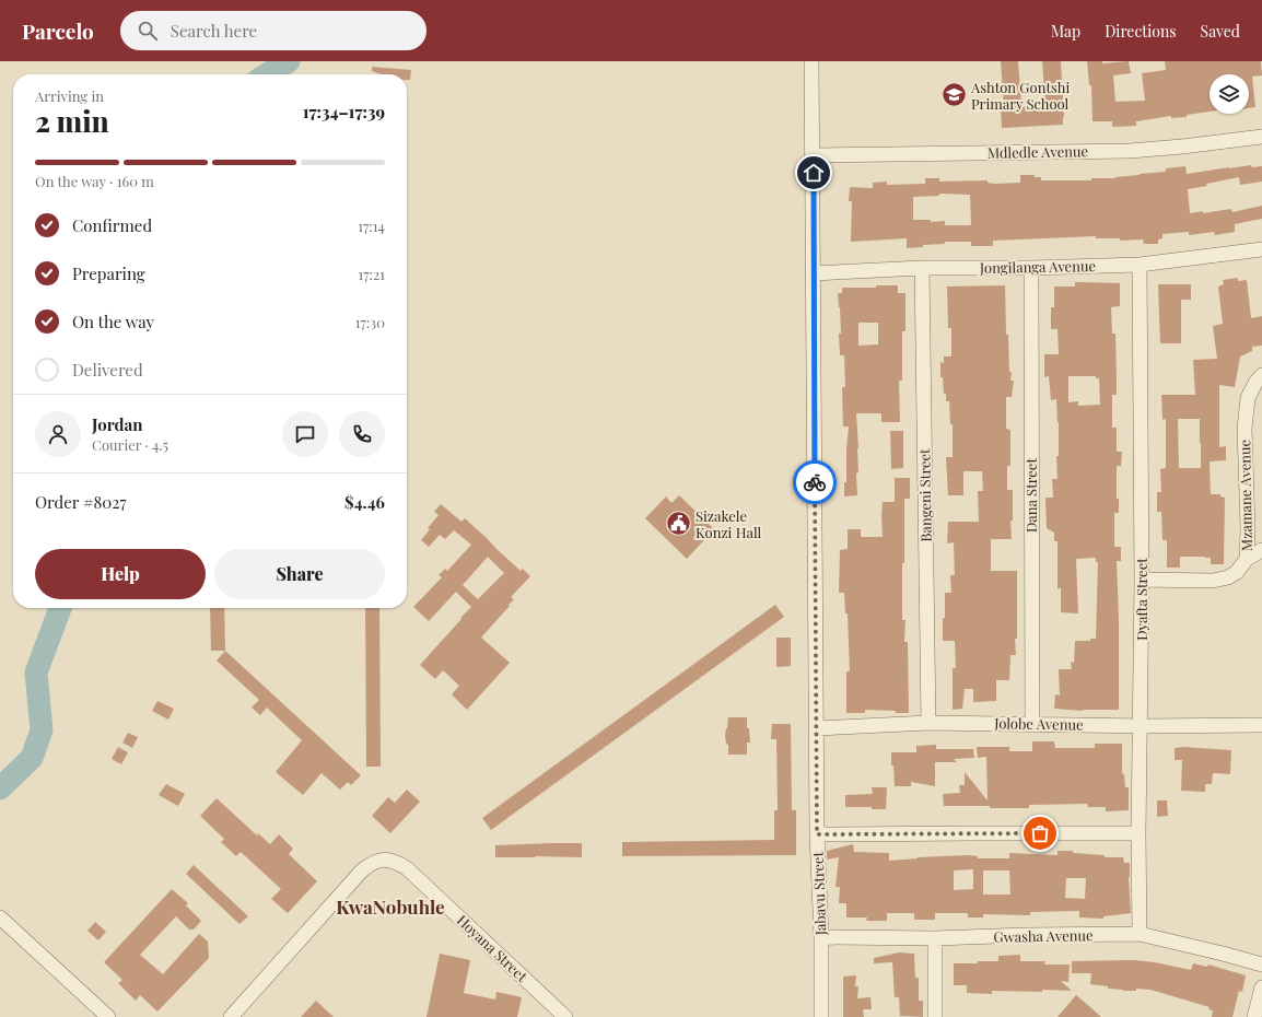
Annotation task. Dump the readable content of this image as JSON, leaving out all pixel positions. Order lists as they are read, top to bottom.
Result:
{
  "streets": {
    "street": [
      "Mdledle Avenue",
      "Jongilanga Avenue",
      "Bangeni Street",
      "Dana Street",
      "Mzamane Avenue",
      "Dyafta Street",
      "Jolobe Avenue",
      "Jabavu Street",
      "Gwasha Avenue",
      "Hoyana Street"
    ]
  },
  "crossings": [
    ["Mdledle Avenue", "Jabavu Street"],
    ["Jongilanga Avenue", "Bangeni Street"],
    ["Jongilanga Avenue", "Dana Street"],
    ["Jongilanga Avenue", "Dyafta Street"],
    ["Jongilanga Avenue", "Jabavu Street"],
    ["Bangeni Street", "Jolobe Avenue"],
    ["Dana Street", "Jolobe Avenue"],
    ["Mzamane Avenue", "Dyafta Street"],
    ["Dyafta Street", "Jolobe Avenue"],
    ["Dyafta Street", "Gwasha Avenue"],
    ["Jolobe Avenue", "Jabavu Street"],
    ["Jabavu Street", "Gwasha Avenue"]
  ],
  "districts": ["KwaNobuhle"],
  "places": {
    "school or university": ["Ashton Gontshi Primary School"],
    "public building": ["Sizakele Konzi Hall"]
  },
  "page": {
    "header": "Parcelo",
    "search": "Search here",
    "nav": ["Map", "Directions", "Saved"],
    "heading": ["2 min", "Arriving in", "17:34–17:39"],
    "panel": [
      "Jordan",
      "Courier · 4.5",
      "Order #8027",
      "$4.46"
    ],
    "bar": "On the way · 160 m",
    "list": [
      ["Confirmed", "17:14"],
      ["Preparing", "17:21"],
      ["On the way", "17:30"],
      "Delivered"
    ],
    "buttons": ["Help", "Share"]
  }
}
